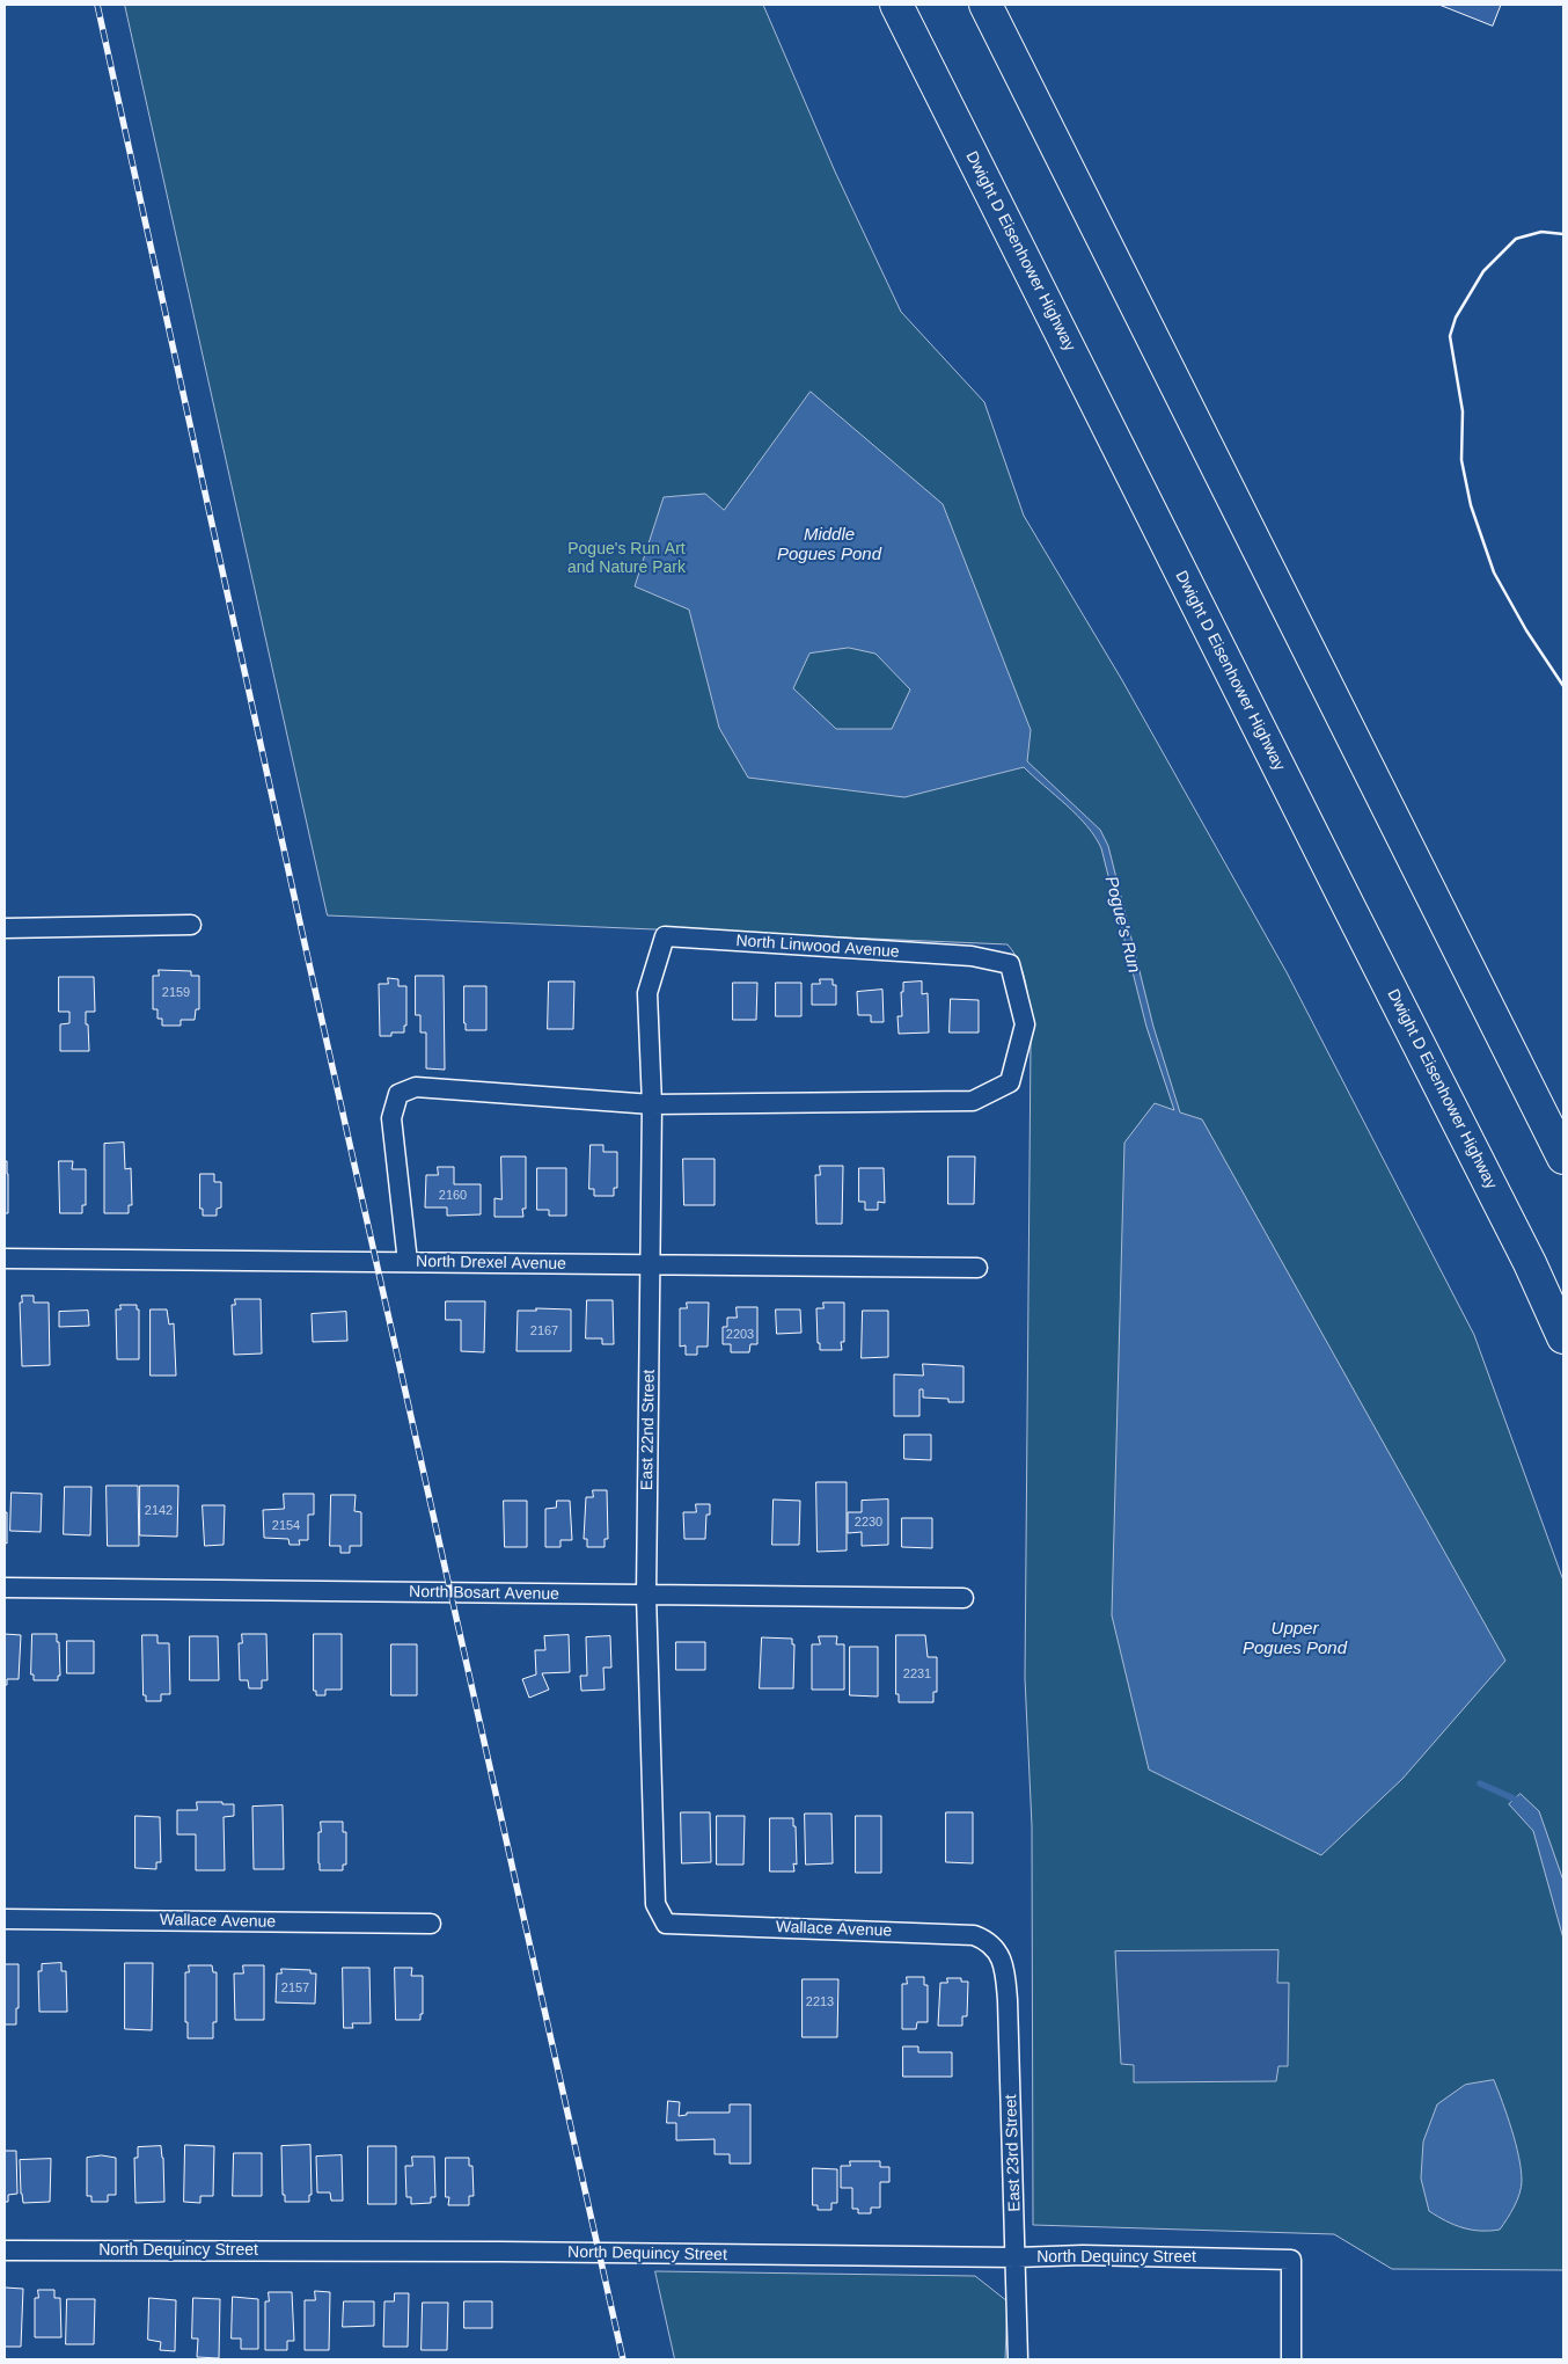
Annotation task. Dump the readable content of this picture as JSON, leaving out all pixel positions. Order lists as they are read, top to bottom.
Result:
{
  "streets": {
    "highway": ["Dwight D Eisenhower Highway"],
    "street": [
      "North Linwood Avenue",
      "North Drexel Avenue",
      "East 22nd Street",
      "North Bosart Avenue",
      "Wallace Avenue",
      "East 23rd Street",
      "North Dequincy Street"
    ]
  },
  "crossings": [
    ["North Linwood Avenue", "East 22nd Street"],
    ["North Drexel Avenue", "East 22nd Street"],
    ["East 22nd Street", "North Bosart Avenue"],
    ["East 22nd Street", "Wallace Avenue"],
    ["Wallace Avenue", "East 23rd Street"],
    ["East 23rd Street", "North Dequincy Street"]
  ],
  "water": ["Middle Pogues Pond", "Pogue's Run", "Upper Pogues Pond"],
  "parks": ["Pogue's Run Art and Nature Park"],
  "house_numbers": [
    "2159",
    "2160",
    "2167",
    "2203",
    "2142",
    "2230",
    "2154",
    "2231",
    "2157",
    "2213"
  ]
}
